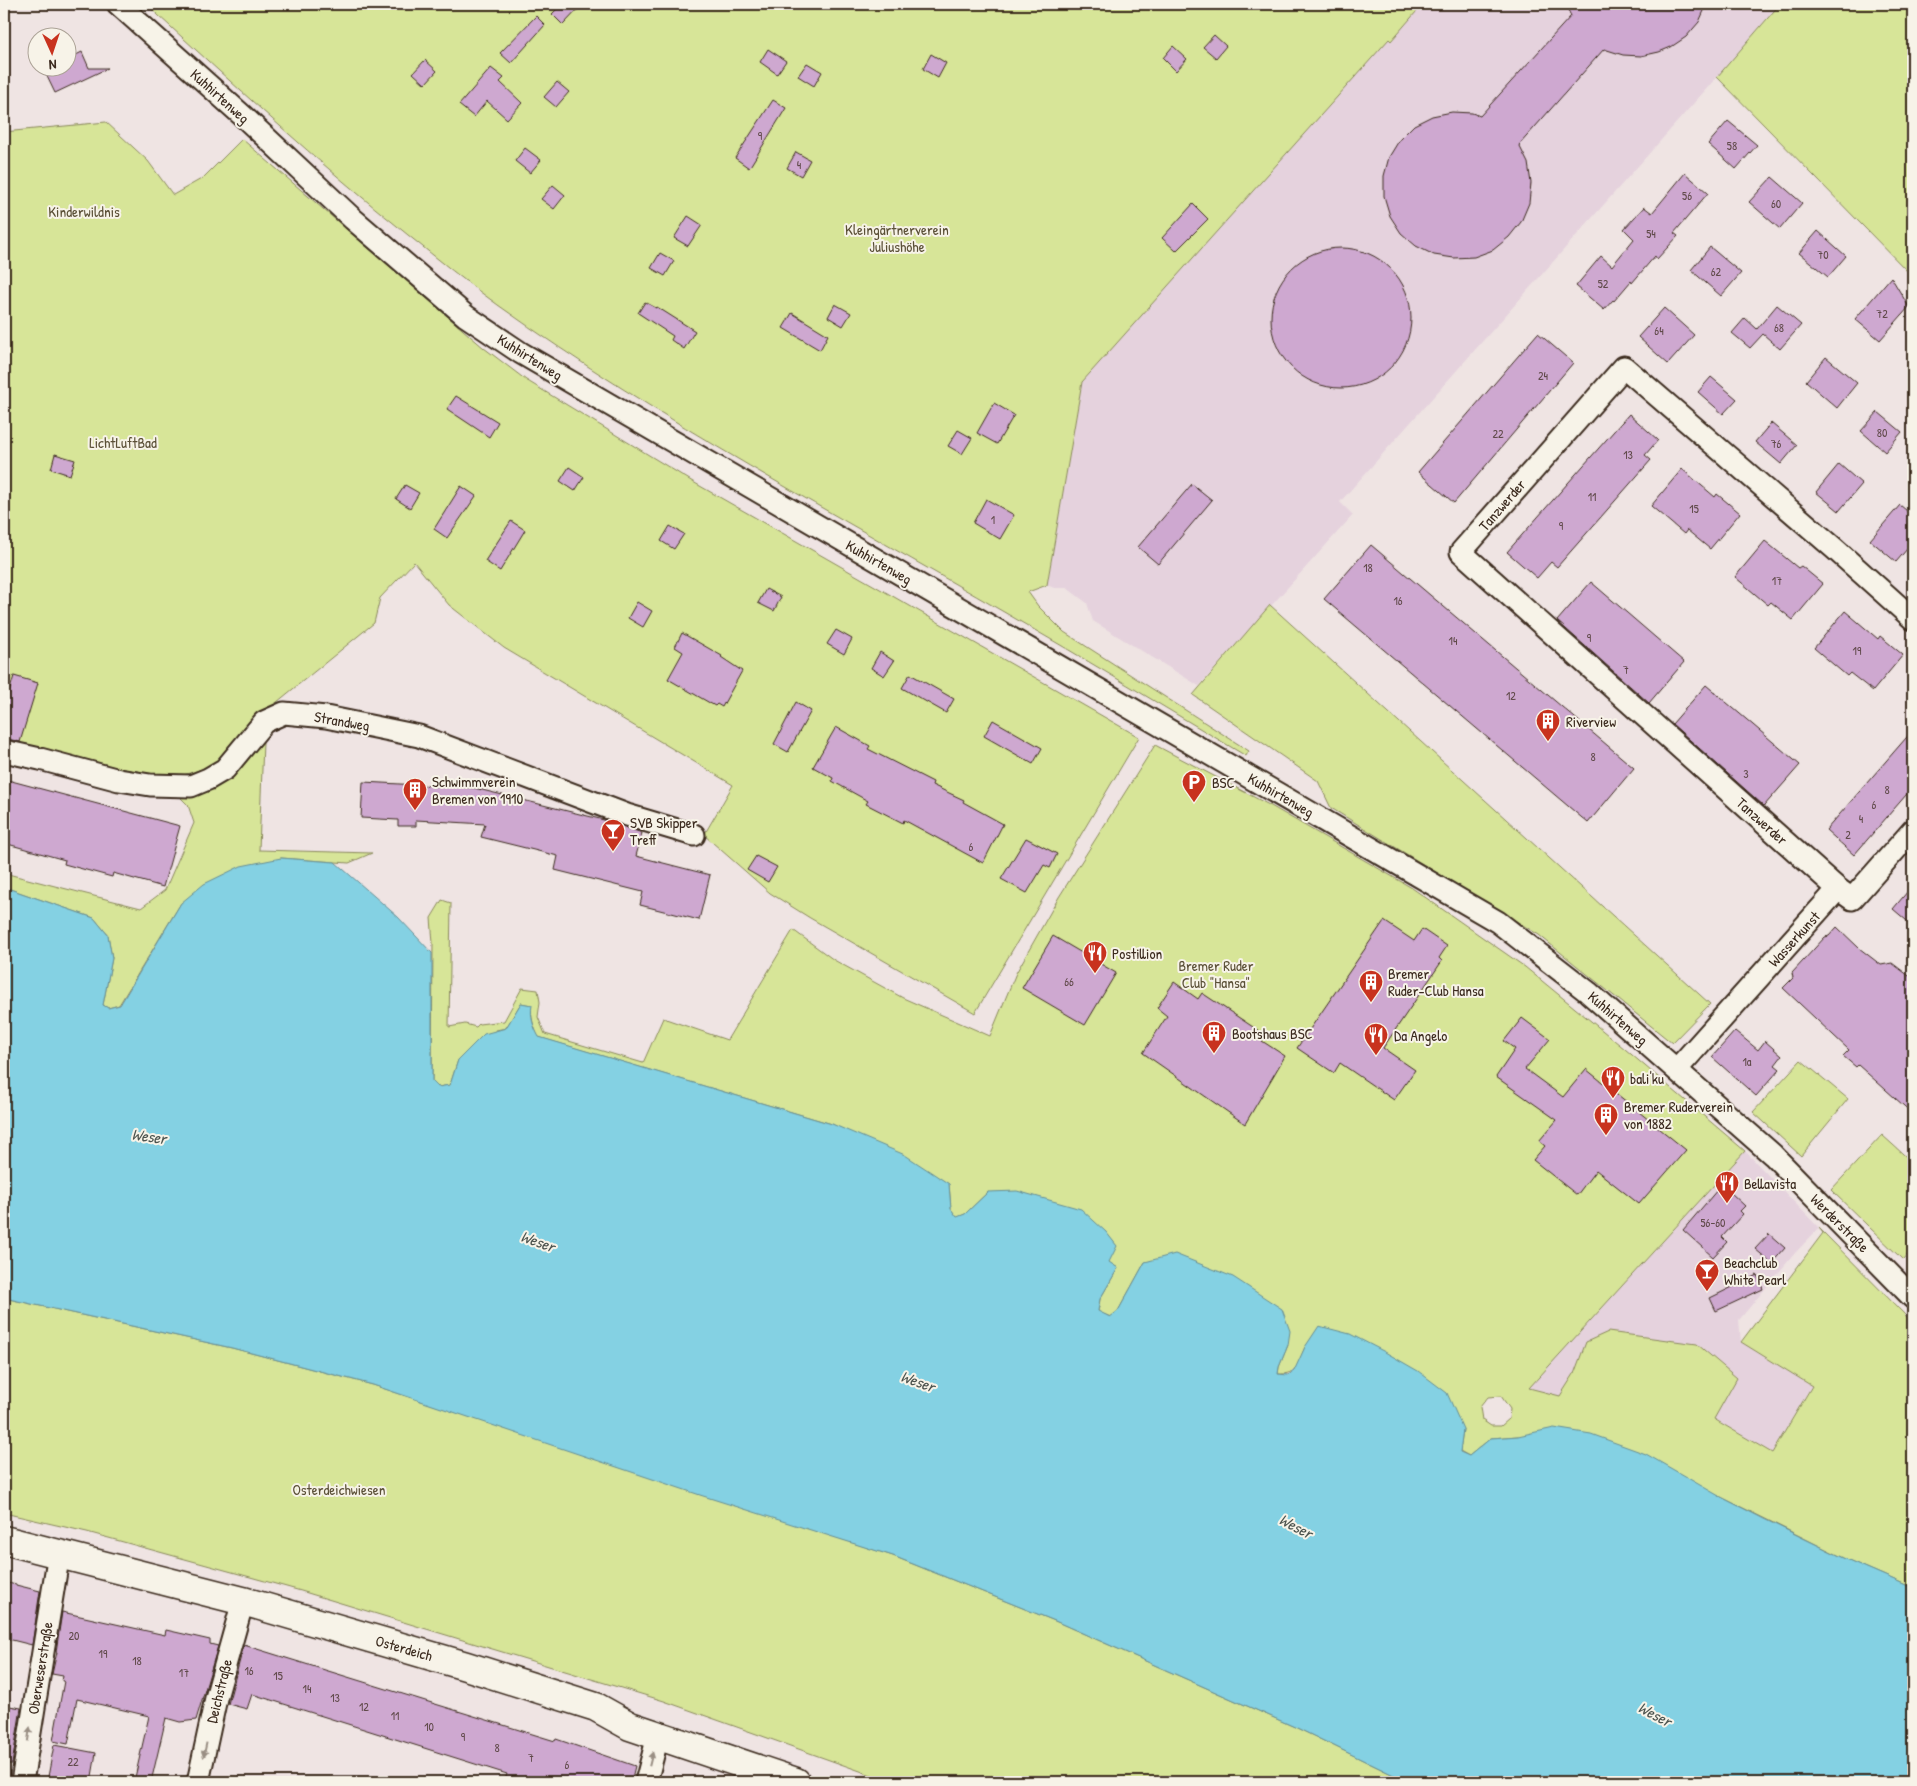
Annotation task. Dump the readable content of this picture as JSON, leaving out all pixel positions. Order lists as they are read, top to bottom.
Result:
{
  "streets": {
    "main road": ["Osterdeich"],
    "street": [
      "Kuhhirtenweg",
      "Tanzwerder",
      "Strandweg",
      "Wasserkunst",
      "Werderstraße",
      "Oberweserstraße",
      "Deichstraße"
    ]
  },
  "crossings": [
    ["Kuhhirtenweg", "Wasserkunst"],
    ["Kuhhirtenweg", "Werderstraße"],
    ["Tanzwerder", "Wasserkunst"],
    ["Wasserkunst", "Werderstraße"],
    ["Osterdeich", "Oberweserstraße"],
    ["Osterdeich", "Deichstraße"]
  ],
  "one_way": ["Oberweserstraße", "Deichstraße"],
  "water": ["Weser"],
  "parks": [
    "Kinderwildnis",
    "Kleingärtnerverein Juliushöhe",
    "LichtLuftBad",
    "Bremer Ruder Club \"Hansa\"",
    "Osterdeichwiesen"
  ],
  "places": {
    "building": [
      "Riverview",
      "Schwimmverein Bremen von 1910",
      "Bremer Ruder-Club Hansa",
      "Bootshaus BSC",
      "Bremer Ruderverein von 1882"
    ],
    "parking": ["BSC"],
    "bar": ["SVB Skipper Treff", "Beachclub White Pearl"],
    "restaurant": [
      "Postillion",
      "Da Angelo",
      "bali'ku",
      "Bellavista"
    ]
  },
  "house_numbers": [
    "9",
    "58",
    "4",
    "56",
    "60",
    "54",
    "70",
    "62",
    "52",
    "72",
    "68",
    "64",
    "24",
    "80",
    "22",
    "76",
    "13",
    "11",
    "15",
    "1",
    "9",
    "18",
    "17",
    "16",
    "9",
    "14",
    "19",
    "7",
    "12",
    "8",
    "3",
    "8",
    "6",
    "4",
    "2",
    "6",
    "66",
    "1a",
    "56-60",
    "20",
    "19",
    "18",
    "16",
    "17",
    "15",
    "14",
    "13",
    "12",
    "11",
    "10",
    "9",
    "8",
    "7",
    "22",
    "6"
  ],
  "north": "bottom"
}
